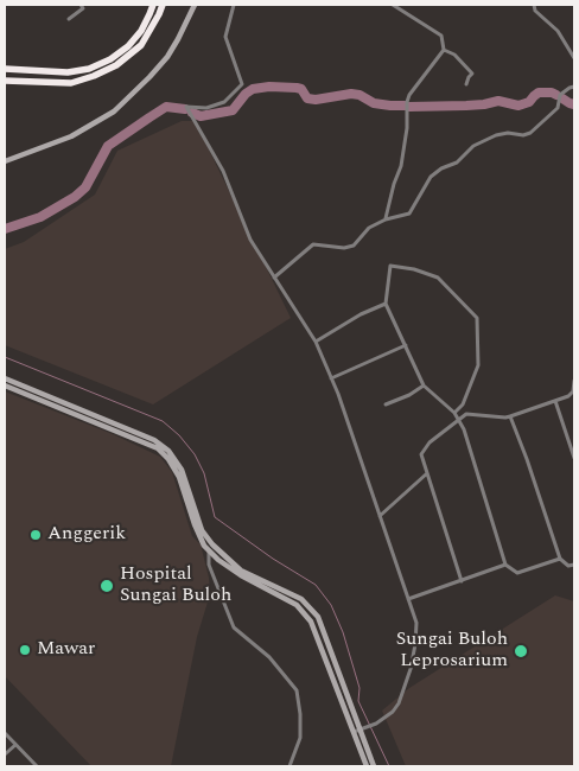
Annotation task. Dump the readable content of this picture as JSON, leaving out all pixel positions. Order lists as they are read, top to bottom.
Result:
{
  "places": [
    "Anggerik",
    "Hospital Sungai Buloh",
    "Mawar",
    "Sungai Buloh Leprosarium"
  ]
}
